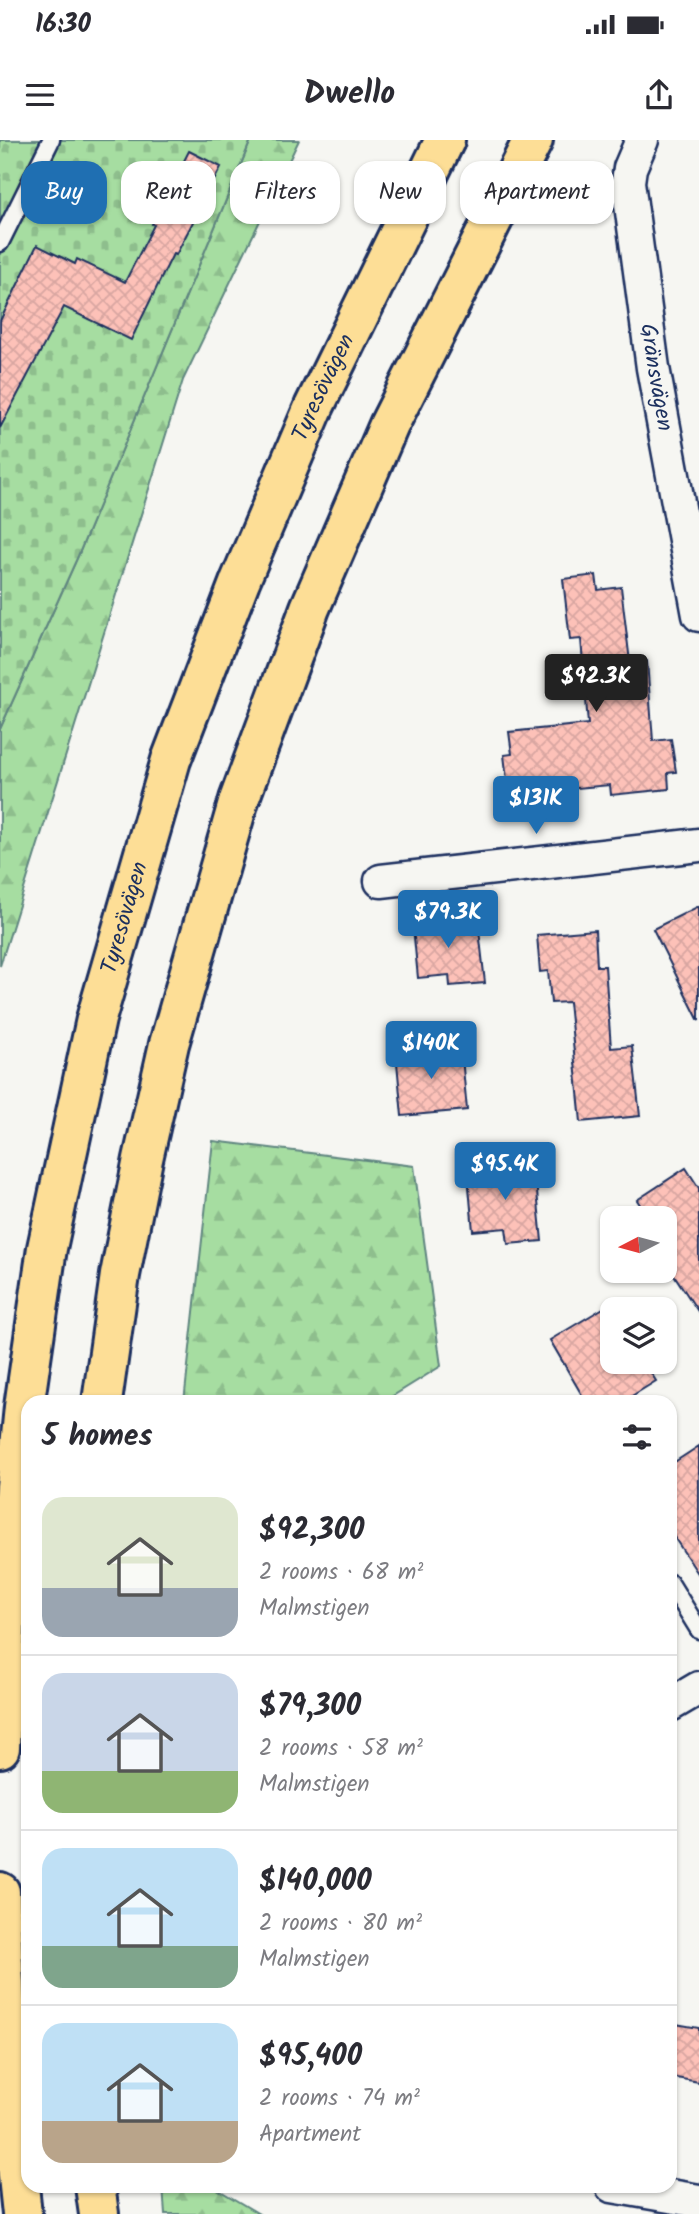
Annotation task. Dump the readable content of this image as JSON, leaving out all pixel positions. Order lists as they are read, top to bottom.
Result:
{
  "streets": {
    "highway": ["Tyresövägen"],
    "street": ["Gränsvägen"]
  },
  "north": "left",
  "page": {
    "status": "16:30",
    "header": "Dwello",
    "chip": [
      "Buy",
      "Rent",
      "Filters",
      "New",
      "Apartment"
    ],
    "price": [
      "$92.3K",
      "$131K",
      "$79.3K",
      "$140K",
      "$95.4K"
    ],
    "heading": "5 homes",
    "list": [
      {
        "name": "$92,300",
        "note": "2 rooms · 68 m² · Malmstigen"
      },
      {
        "name": "$79,300",
        "note": "2 rooms · 58 m² · Malmstigen"
      },
      {
        "name": "$140,000",
        "note": "2 rooms · 80 m² · Malmstigen"
      },
      {
        "name": "$95,400",
        "note": "2 rooms · 74 m² · Apartment"
      }
    ]
  }
}
